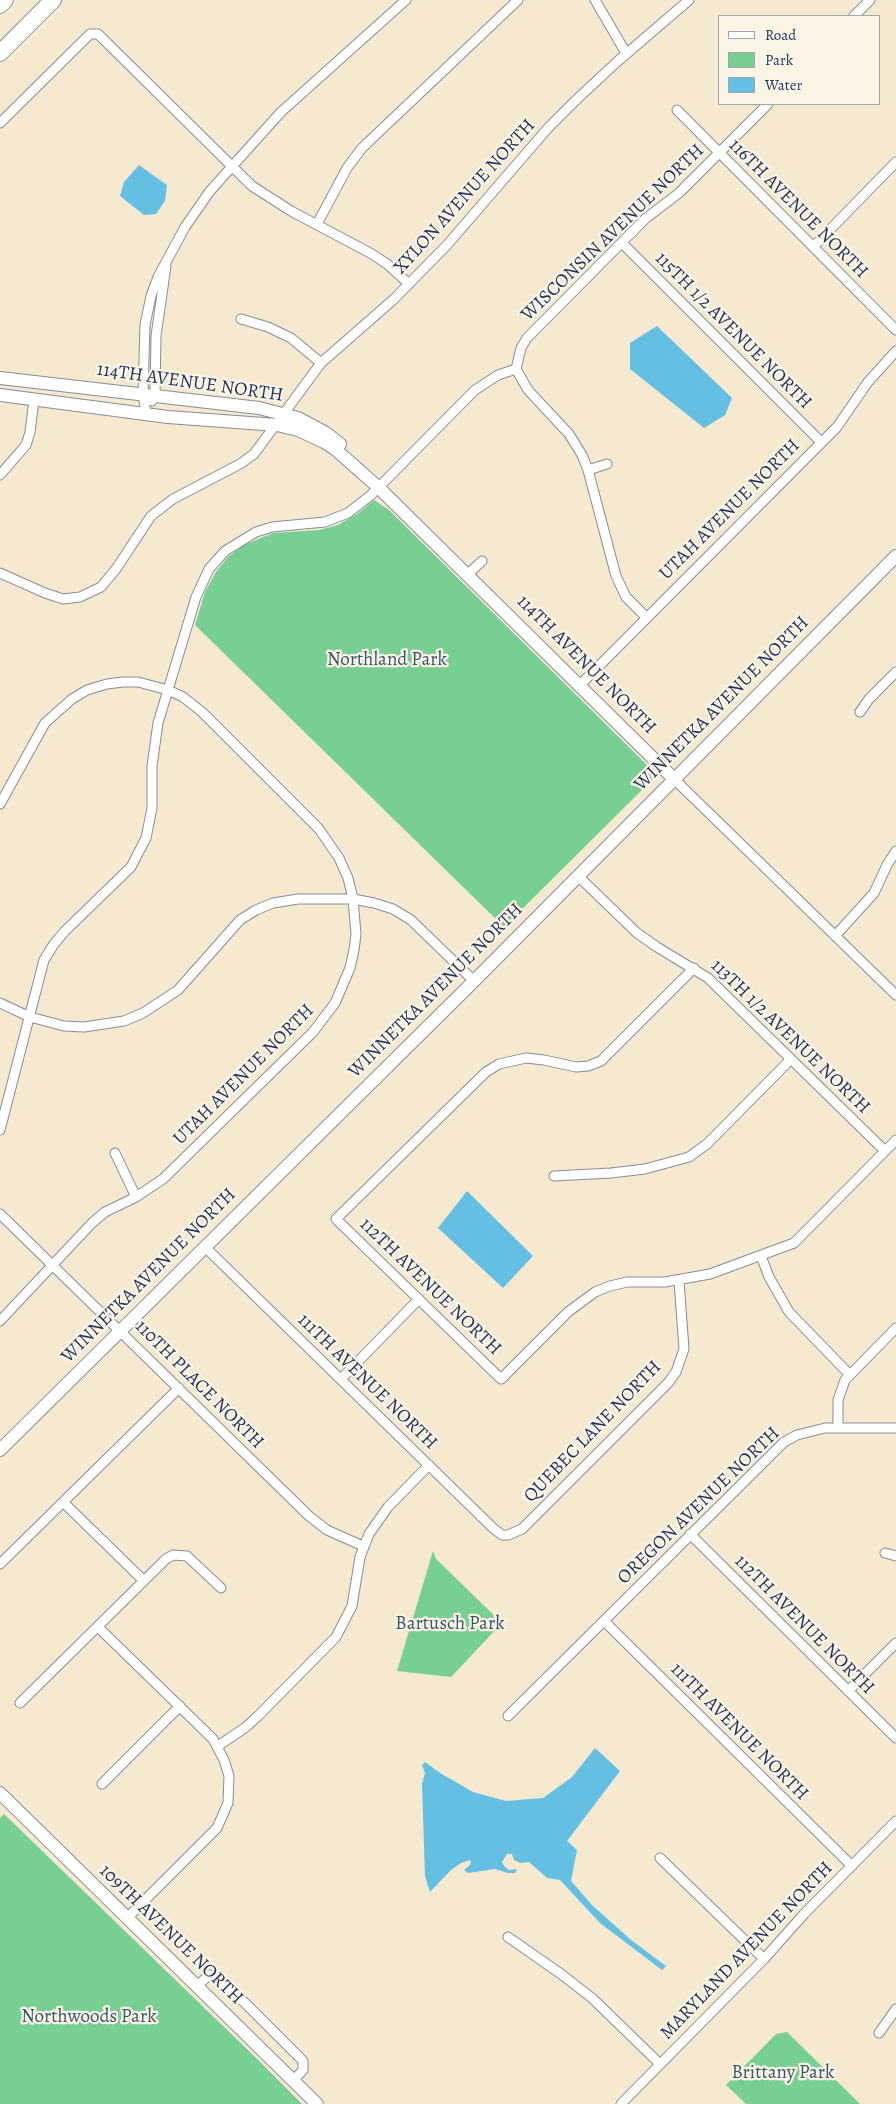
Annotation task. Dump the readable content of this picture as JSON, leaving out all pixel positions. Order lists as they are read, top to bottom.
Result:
{
  "streets": {
    "street": [
      "XYLON AVENUE NORTH",
      "116TH AVENUE NORTH",
      "WISCONSIN AVENUE NORTH",
      "115TH 1/2 AVENUE NORTH",
      "114TH AVENUE NORTH",
      "UTAH AVENUE NORTH",
      "WINNETKA AVENUE NORTH",
      "113TH 1/2 AVENUE NORTH",
      "112TH AVENUE NORTH",
      "111TH AVENUE NORTH",
      "110TH PLACE NORTH",
      "QUEBEC LANE NORTH",
      "OREGON AVENUE NORTH",
      "109TH AVENUE NORTH",
      "MARYLAND AVENUE NORTH"
    ]
  },
  "crossings": [
    ["XYLON AVENUE NORTH", "114TH AVENUE NORTH"],
    ["116TH AVENUE NORTH", "WISCONSIN AVENUE NORTH"],
    ["WISCONSIN AVENUE NORTH", "115TH 1/2 AVENUE NORTH"],
    ["115TH 1/2 AVENUE NORTH", "UTAH AVENUE NORTH"],
    ["114TH AVENUE NORTH", "UTAH AVENUE NORTH"],
    ["114TH AVENUE NORTH", "WINNETKA AVENUE NORTH"],
    ["UTAH AVENUE NORTH", "110TH PLACE NORTH"],
    ["WINNETKA AVENUE NORTH", "113TH 1/2 AVENUE NORTH"],
    ["WINNETKA AVENUE NORTH", "111TH AVENUE NORTH"],
    ["WINNETKA AVENUE NORTH", "110TH PLACE NORTH"],
    ["113TH 1/2 AVENUE NORTH", "112TH AVENUE NORTH"],
    ["112TH AVENUE NORTH", "QUEBEC LANE NORTH"],
    ["112TH AVENUE NORTH", "OREGON AVENUE NORTH"],
    ["111TH AVENUE NORTH", "QUEBEC LANE NORTH"],
    ["111TH AVENUE NORTH", "OREGON AVENUE NORTH"],
    ["111TH AVENUE NORTH", "MARYLAND AVENUE NORTH"]
  ],
  "parks": [
    "Northland Park",
    "Bartusch Park",
    "Northwoods Park",
    "Brittany Park"
  ],
  "legend": ["Road", "Park", "Water"]
}
